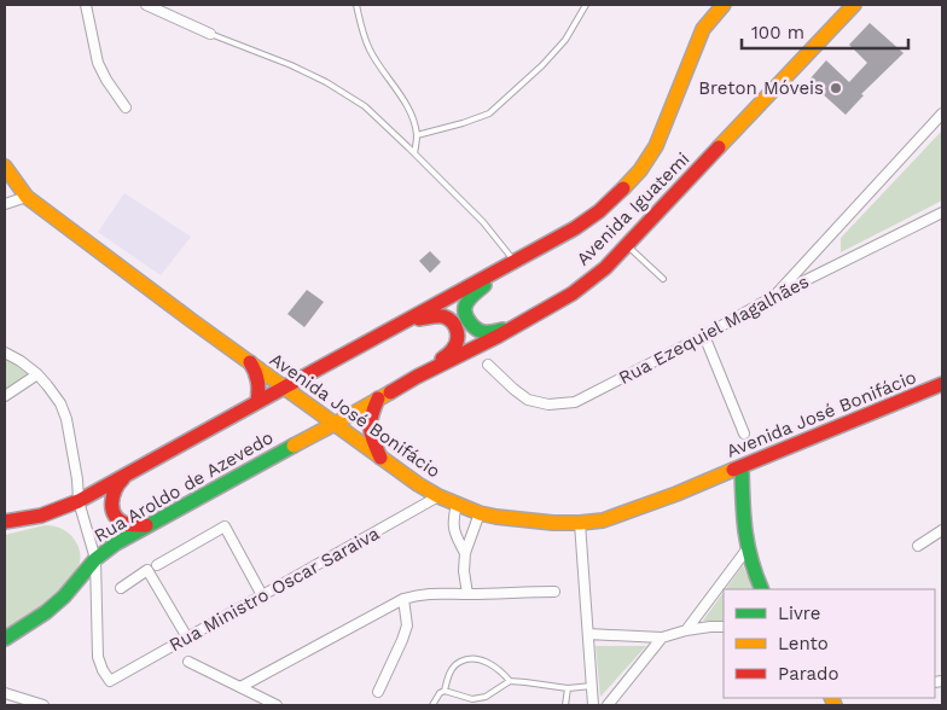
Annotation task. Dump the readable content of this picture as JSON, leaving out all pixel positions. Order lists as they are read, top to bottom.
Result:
{
  "streets": {
    "main road": ["Avenida Iguatemi", "Avenida José Bonifácio", "Rua Aroldo de Azevedo"],
    "street": ["Rua Ezequiel Magalhães", "Rua Ministro Oscar Saraiva"]
  },
  "crossings": [
    ["Avenida Iguatemi", "Avenida José Bonifácio"],
    ["Avenida Iguatemi", "Rua Aroldo de Azevedo"],
    ["Avenida José Bonifácio", "Rua Aroldo de Azevedo"],
    ["Avenida José Bonifácio", "Rua Ministro Oscar Saraiva"],
    ["Rua Aroldo de Azevedo", "Rua Ministro Oscar Saraiva"]
  ],
  "places": ["Breton Móveis"],
  "legend": ["Livre", "Lento", "Parado"],
  "scale_bar": "100 m"
}
